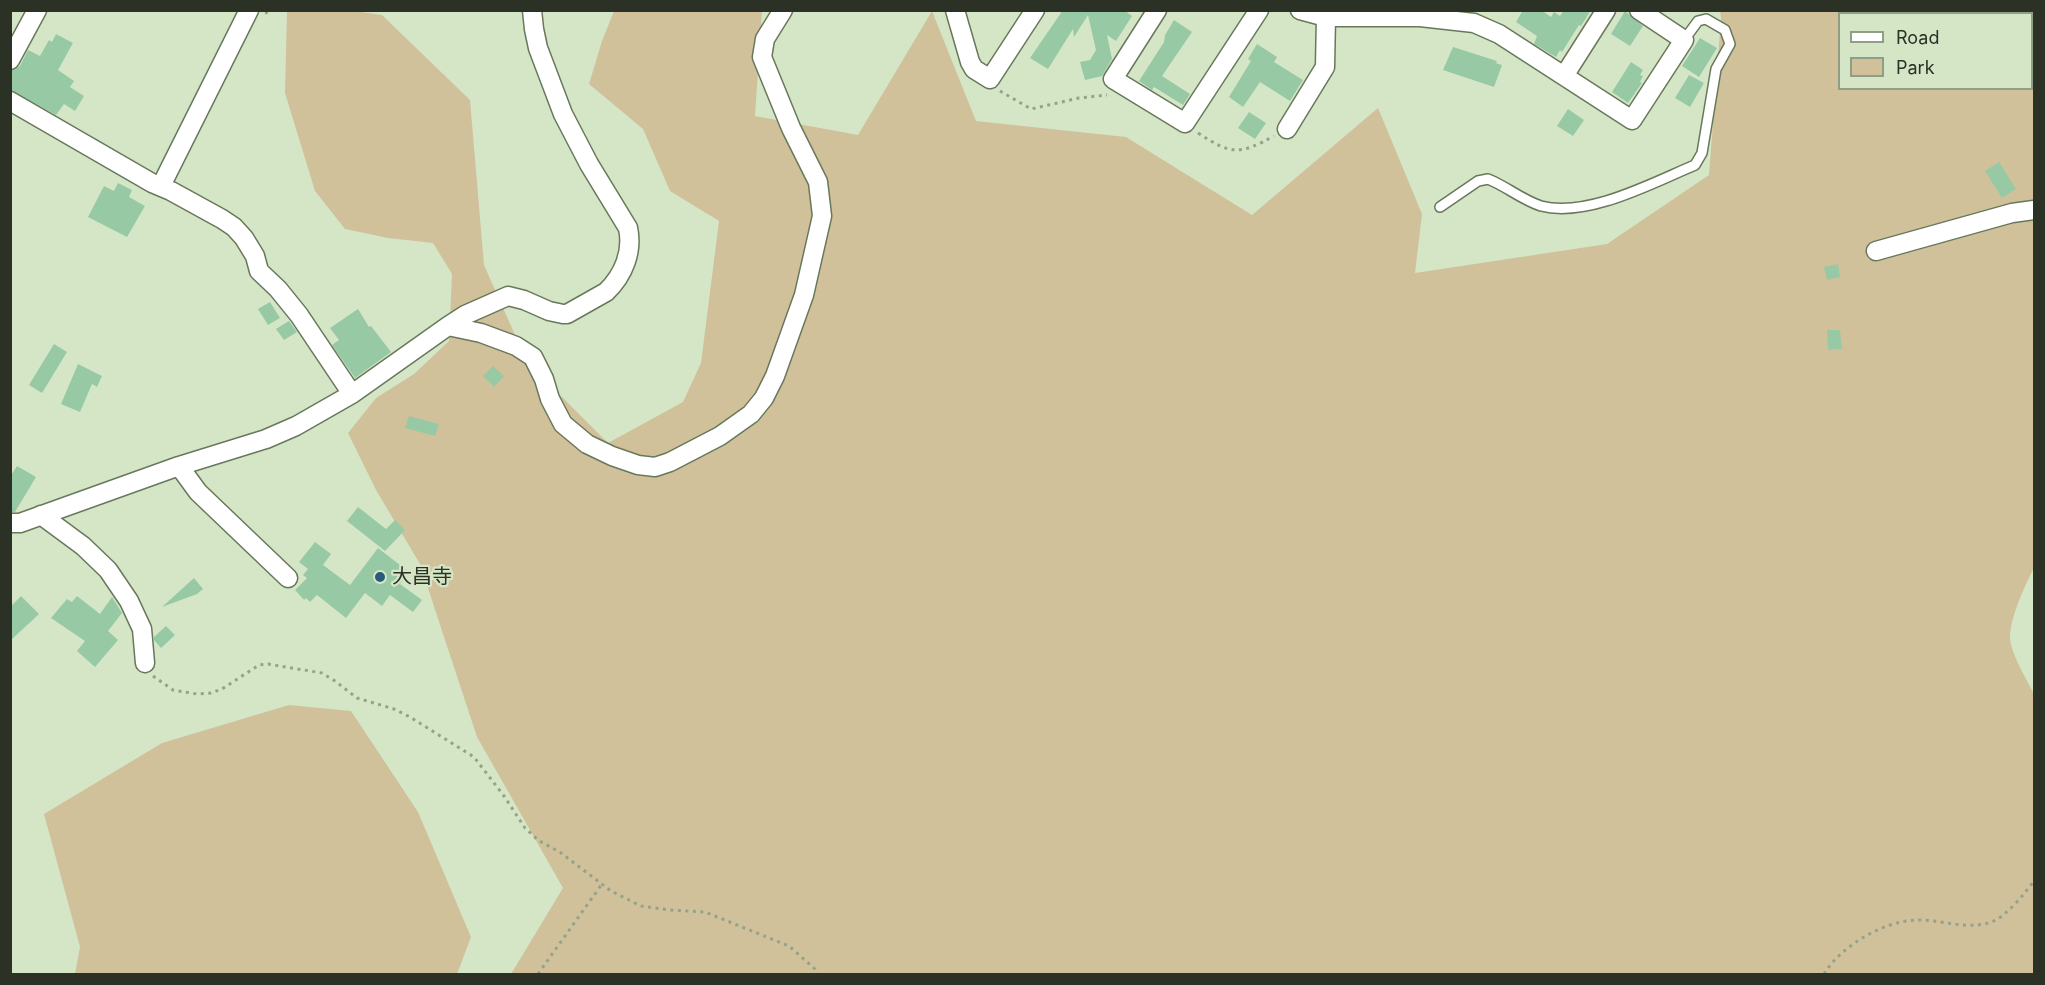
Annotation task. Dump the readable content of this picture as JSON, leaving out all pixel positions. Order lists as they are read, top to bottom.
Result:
{
  "places": ["大昌寺"],
  "legend": ["Road", "Park"]
}
